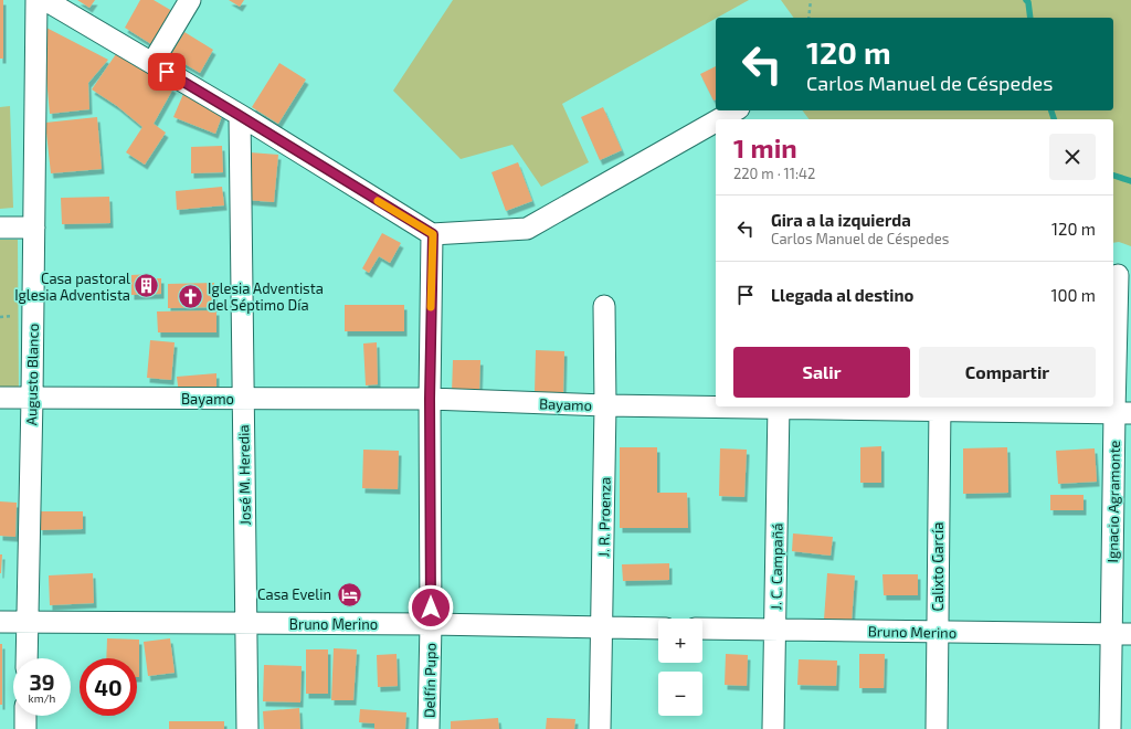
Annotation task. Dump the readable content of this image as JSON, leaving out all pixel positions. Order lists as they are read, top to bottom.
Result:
{
  "streets": {
    "street": [
      "Augusto Blanco",
      "Bayamo",
      "José M. Heredia",
      "Ignacio Agramonte",
      "J. R. Proenza",
      "J. C. Campañá",
      "Calixto García",
      "Bruno Merino",
      "Delfín Pupo"
    ]
  },
  "crossings": [
    ["Augusto Blanco", "Bayamo"],
    ["Augusto Blanco", "Bruno Merino"],
    ["Bayamo", "José M. Heredia"],
    ["Bayamo", "Ignacio Agramonte"],
    ["Bayamo", "J. R. Proenza"],
    ["Bayamo", "J. C. Campañá"],
    ["Bayamo", "Calixto García"],
    ["Bayamo", "Delfín Pupo"],
    ["José M. Heredia", "Bruno Merino"],
    ["Ignacio Agramonte", "Bruno Merino"],
    ["J. R. Proenza", "Bruno Merino"],
    ["J. C. Campañá", "Bruno Merino"],
    ["Calixto García", "Bruno Merino"],
    ["Bruno Merino", "Delfín Pupo"]
  ],
  "places": {
    "building": ["Casa pastoral Iglesia Adventista"],
    "church": ["Iglesia Adventista del Séptimo Día"],
    "hotel": ["Casa Evelin"]
  },
  "page": {
    "turn": ["120 m", "Carlos Manuel de Céspedes"],
    "heading": ["1 min", "220 m · 11:42"],
    "list": [
      {
        "name": "Gira a la izquierda",
        "note": "Carlos Manuel de Céspedes",
        "value": "120 m"
      },
      {
        "name": "Llegada al destino",
        "value": "100 m"
      }
    ],
    "buttons": ["Salir", "Compartir"],
    "map_buttons": ["+", "−"],
    "speed": "39 km/h",
    "limit": "40"
  }
}
